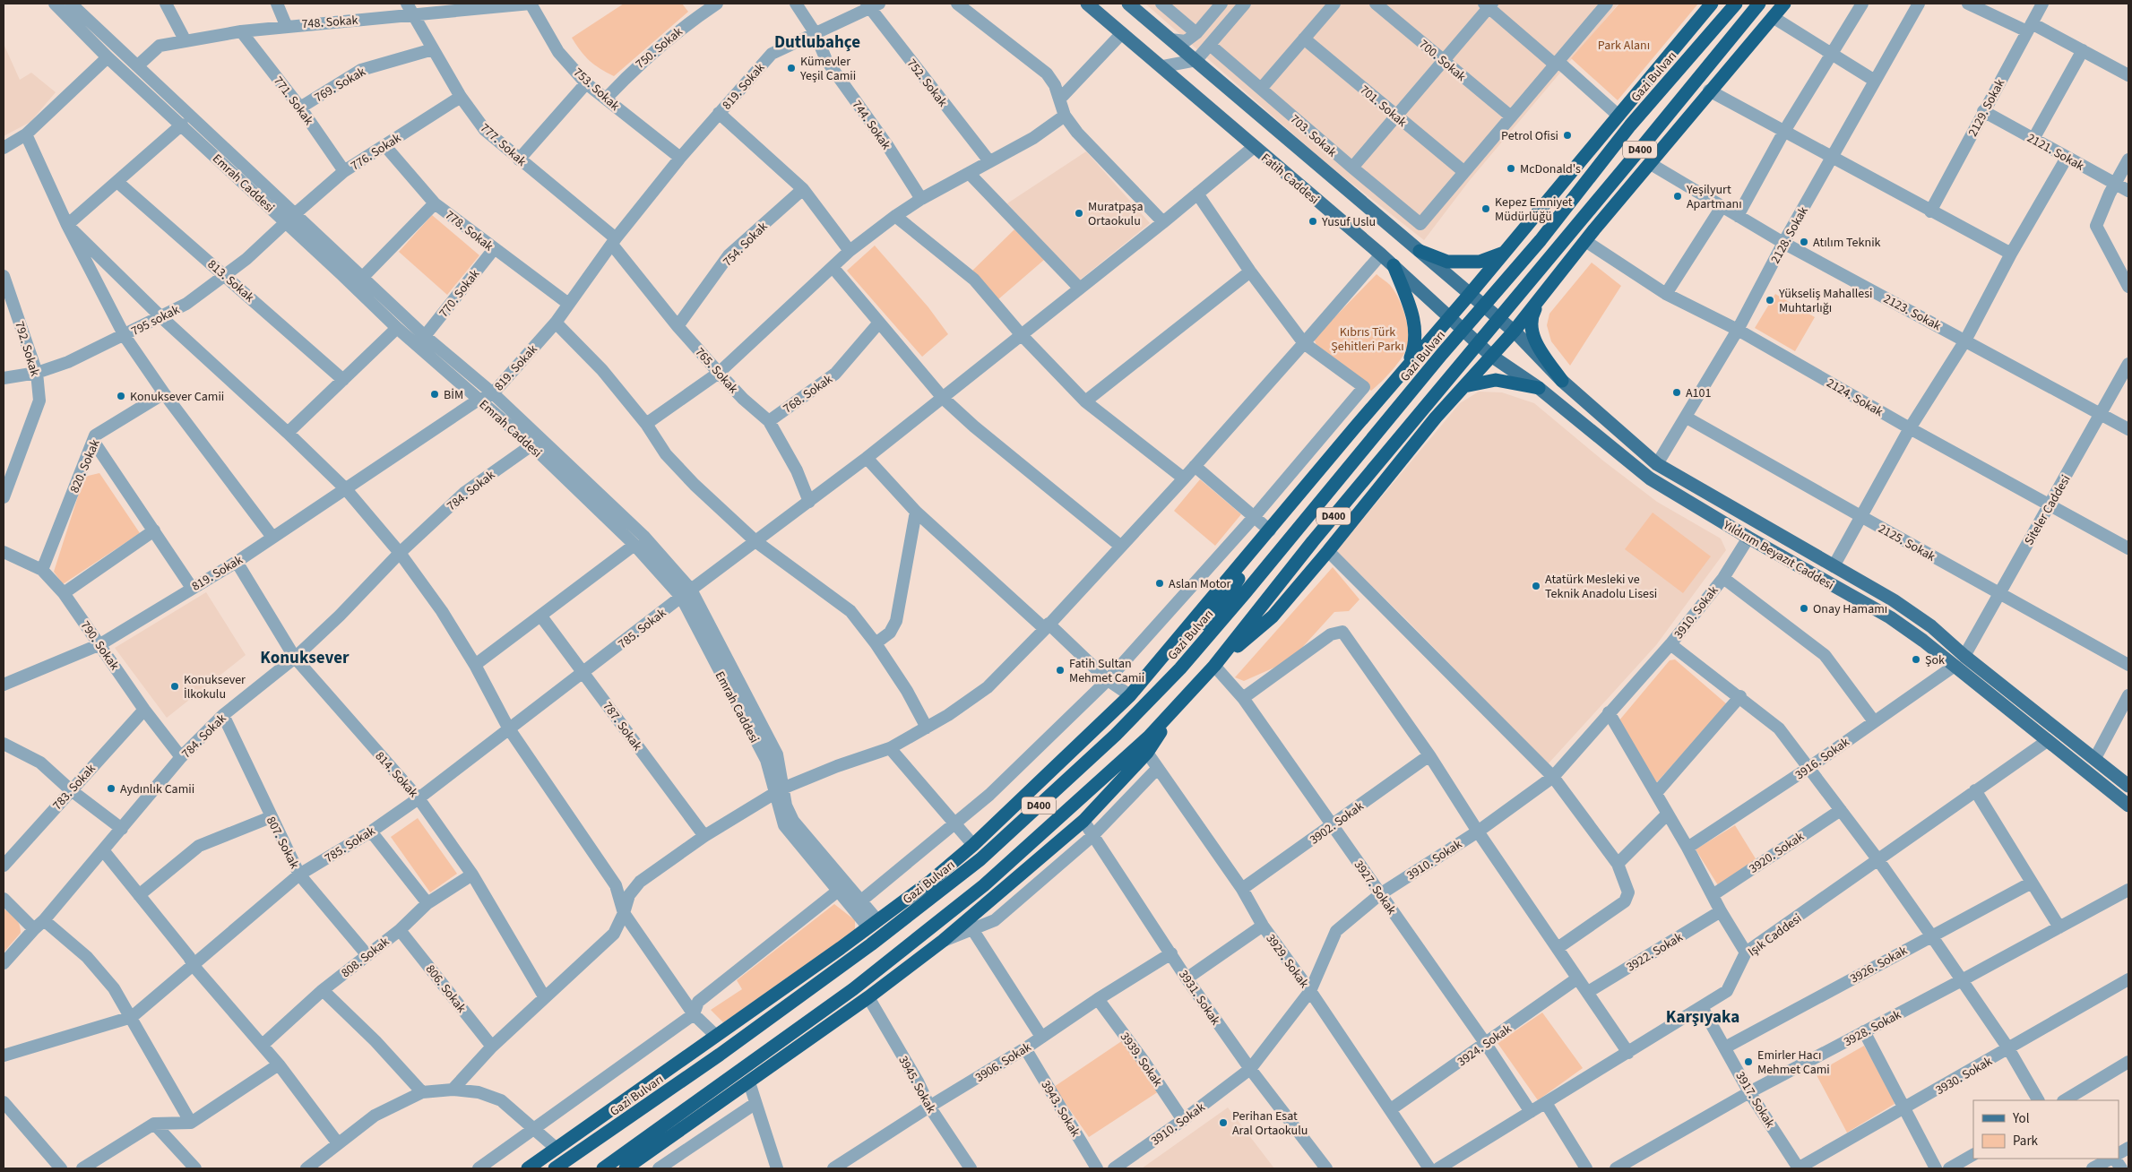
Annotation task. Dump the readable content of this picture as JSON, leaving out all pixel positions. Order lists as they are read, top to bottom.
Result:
{
  "streets": {
    "highway": ["Gazi Bulvarı", "D400"],
    "main road": ["Fatih Caddesi", "Yıldırım Beyazıt Caddesi"],
    "street": [
      "748. Sokak",
      "750. Sokak",
      "700. Sokak",
      "752. Sokak",
      "769. Sokak",
      "819. Sokak",
      "753. Sokak",
      "771. Sokak",
      "701. Sokak",
      "2129. Sokak",
      "744. Sokak",
      "703. Sokak",
      "777. Sokak",
      "776. Sokak",
      "2121. Sokak",
      "Emrah Caddesi",
      "778. Sokak",
      "2128. Sokak",
      "754. Sokak",
      "813. Sokak",
      "770. Sokak",
      "2123. Sokak",
      "795 sokak",
      "792. Sokak",
      "765. Sokak",
      "768. Sokak",
      "2124. Sokak",
      "820. Sokak",
      "784. Sokak",
      "Siteler Caddesi",
      "2125. Sokak",
      "3910. Sokak",
      "785. Sokak",
      "790. Sokak",
      "787. Sokak",
      "3916. Sokak",
      "814. Sokak",
      "783. Sokak",
      "3902. Sokak",
      "807. Sokak",
      "3920. Sokak",
      "3927. Sokak",
      "Işık Caddesi",
      "3922. Sokak",
      "808. Sokak",
      "3929. Sokak",
      "3926. Sokak",
      "806. Sokak",
      "3931. Sokak",
      "3928. Sokak",
      "3924. Sokak",
      "3939. Sokak",
      "3906. Sokak",
      "3930. Sokak",
      "3945. Sokak",
      "3917. Sokak",
      "3943. Sokak"
    ]
  },
  "crossings": [
    ["748. Sokak", "753. Sokak"],
    ["748. Sokak", "771. Sokak"],
    ["748. Sokak", "777. Sokak"],
    ["748. Sokak", "Emrah Caddesi"],
    ["750. Sokak", "753. Sokak"],
    ["752. Sokak", "819. Sokak"],
    ["769. Sokak", "771. Sokak"],
    ["769. Sokak", "777. Sokak"],
    ["819. Sokak", "753. Sokak"],
    ["819. Sokak", "744. Sokak"],
    ["819. Sokak", "777. Sokak"],
    ["819. Sokak", "Emrah Caddesi"],
    ["819. Sokak", "778. Sokak"],
    ["819. Sokak", "765. Sokak"],
    ["819. Sokak", "790. Sokak"],
    ["819. Sokak", "814. Sokak"],
    ["771. Sokak", "776. Sokak"],
    ["701. Sokak", "703. Sokak"],
    ["2129. Sokak", "2121. Sokak"],
    ["777. Sokak", "776. Sokak"],
    ["777. Sokak", "765. Sokak"],
    ["D400", "3927. Sokak"],
    ["776. Sokak", "Emrah Caddesi"],
    ["776. Sokak", "778. Sokak"],
    ["Fatih Caddesi", "Yıldırım Beyazıt Caddesi"],
    ["Fatih Caddesi", "785. Sokak"],
    ["Emrah Caddesi", "770. Sokak"],
    ["Emrah Caddesi", "795 sokak"],
    ["Emrah Caddesi", "784. Sokak"],
    ["Emrah Caddesi", "785. Sokak"],
    ["778. Sokak", "770. Sokak"],
    ["2128. Sokak", "2123. Sokak"],
    ["2128. Sokak", "2124. Sokak"],
    ["2128. Sokak", "2125. Sokak"],
    ["2128. Sokak", "Yıldırım Beyazıt Caddesi"],
    ["754. Sokak", "765. Sokak"],
    ["813. Sokak", "795 sokak"],
    ["2123. Sokak", "Siteler Caddesi"],
    ["795 sokak", "792. Sokak"],
    ["765. Sokak", "768. Sokak"],
    ["765. Sokak", "785. Sokak"],
    ["2124. Sokak", "Siteler Caddesi"],
    ["820. Sokak", "790. Sokak"],
    ["784. Sokak", "790. Sokak"],
    ["784. Sokak", "814. Sokak"],
    ["784. Sokak", "807. Sokak"],
    ["Siteler Caddesi", "2125. Sokak"],
    ["Siteler Caddesi", "Yıldırım Beyazıt Caddesi"],
    ["Yıldırım Beyazıt Caddesi", "3910. Sokak"],
    ["Yıldırım Beyazıt Caddesi", "3916. Sokak"],
    ["Yıldırım Beyazıt Caddesi", "Işık Caddesi"],
    ["3910. Sokak", "3927. Sokak"],
    ["3910. Sokak", "3929. Sokak"],
    ["3910. Sokak", "3931. Sokak"],
    ["3910. Sokak", "3939. Sokak"],
    ["785. Sokak", "787. Sokak"],
    ["785. Sokak", "814. Sokak"],
    ["785. Sokak", "807. Sokak"],
    ["790. Sokak", "783. Sokak"],
    ["814. Sokak", "808. Sokak"],
    ["3902. Sokak", "3927. Sokak"],
    ["3902. Sokak", "3929. Sokak"],
    ["807. Sokak", "808. Sokak"],
    ["3927. Sokak", "Işık Caddesi"],
    ["3927. Sokak", "3924. Sokak"],
    ["Işık Caddesi", "3917. Sokak"],
    ["808. Sokak", "806. Sokak"],
    ["3929. Sokak", "3924. Sokak"],
    ["3926. Sokak", "3917. Sokak"],
    ["3931. Sokak", "3906. Sokak"],
    ["3928. Sokak", "3917. Sokak"],
    ["3939. Sokak", "3906. Sokak"],
    ["3906. Sokak", "3945. Sokak"],
    ["3906. Sokak", "3943. Sokak"],
    ["3930. Sokak", "3917. Sokak"]
  ],
  "districts": ["Dutlubahçe", "Konuksever", "Karşıyaka"],
  "parks": ["Park Alanı", "Kıbrıs Türk Şehitleri Parkı"],
  "places": [
    "Kümevler Yeşil Camii",
    "Petrol Ofisi",
    "McDonald's",
    "Yeşilyurt Apartmanı",
    "Kepez Emniyet Müdürlüğü",
    "Muratpaşa Ortaokulu",
    "Yusuf Uslu",
    "Atılım Teknik",
    "Yükseliş Mahallesi Muhtarlığı",
    "A101",
    "BİM",
    "Konuksever Camii",
    "Aslan Motor",
    "Atatürk Mesleki ve Teknik Anadolu Lisesi",
    "Onay Hamamı",
    "Şok",
    "Fatih Sultan Mehmet Camii",
    "Konuksever İlkokulu",
    "Aydınlık Camii",
    "Emirler Hacı Mehmet Cami",
    "Perihan Esat Aral Ortaokulu"
  ],
  "legend": ["Yol", "Park"]
}
